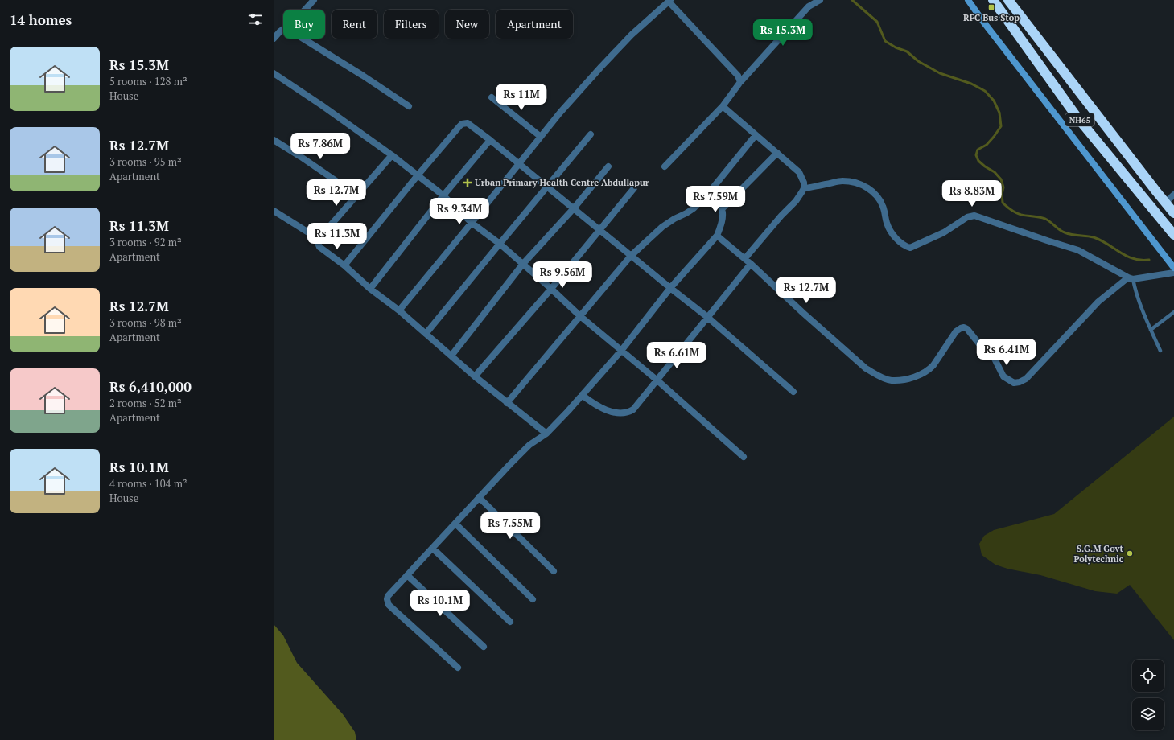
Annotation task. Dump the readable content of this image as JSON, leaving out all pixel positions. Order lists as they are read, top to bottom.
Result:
{
  "streets": {
    "highway": ["NH65"]
  },
  "places": {
    "transit": ["RFC Bus Stop"],
    "health": ["Urban Primary Health Centre Abdullapur"],
    "other": ["S.G.M Govt Polytechnic"]
  },
  "page": {
    "heading": "14 homes",
    "chip": [
      "Buy",
      "Rent",
      "Filters",
      "New",
      "Apartment"
    ],
    "price": [
      "Rs 15.3M",
      "Rs 11M",
      "Rs 7.86M",
      "Rs 12.7M",
      "Rs 8.83M",
      "Rs 7.59M",
      "Rs 9.34M",
      "Rs 11.3M",
      "Rs 9.56M",
      "Rs 12.7M",
      "Rs 6.41M",
      "Rs 6.61M",
      "Rs 7.55M",
      "Rs 10.1M"
    ],
    "list": [
      {
        "name": "Rs 15.3M",
        "note": "5 rooms · 128 m² · House"
      },
      {
        "name": "Rs 12.7M",
        "note": "3 rooms · 95 m² · Apartment"
      },
      {
        "name": "Rs 11.3M",
        "note": "3 rooms · 92 m² · Apartment"
      },
      {
        "name": "Rs 12.7M",
        "note": "3 rooms · 98 m² · Apartment"
      },
      {
        "name": "Rs 6,410,000",
        "note": "2 rooms · 52 m² · Apartment"
      },
      {
        "name": "Rs 10.1M",
        "note": "4 rooms · 104 m² · House"
      }
    ]
  }
}
